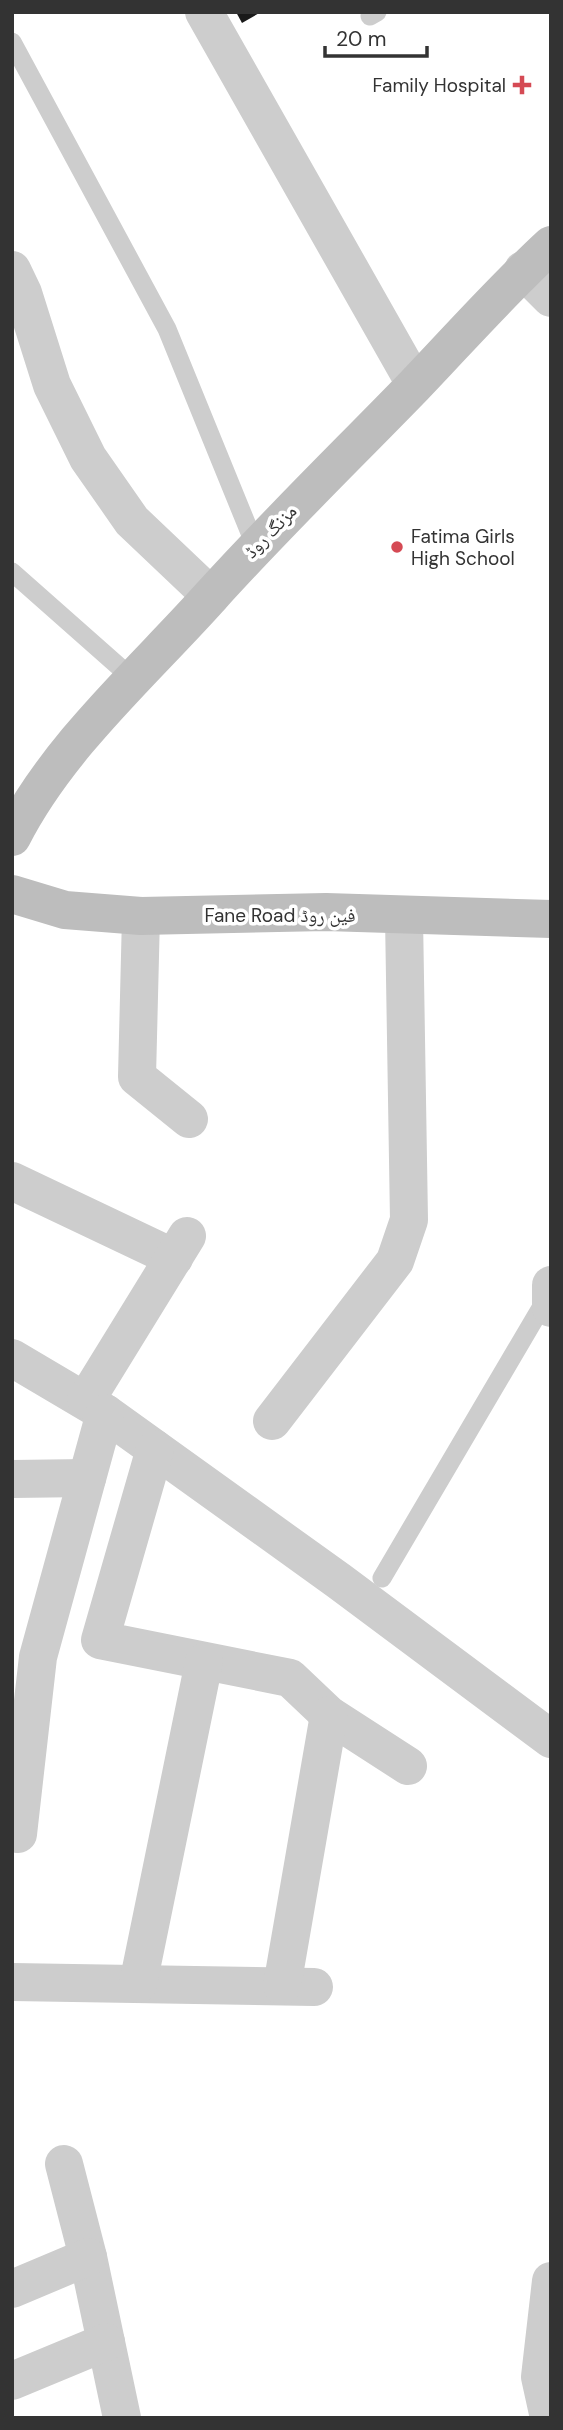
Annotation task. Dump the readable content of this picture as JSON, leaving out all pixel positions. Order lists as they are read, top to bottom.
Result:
{
  "streets": {
    "main road": ["مزنگ روڈ", "Fane Road فین روڈ"]
  },
  "places": {
    "health": ["Family Hospital"],
    "other": ["Fatima Girls High School"]
  },
  "scale_bar": "20 m"
}
